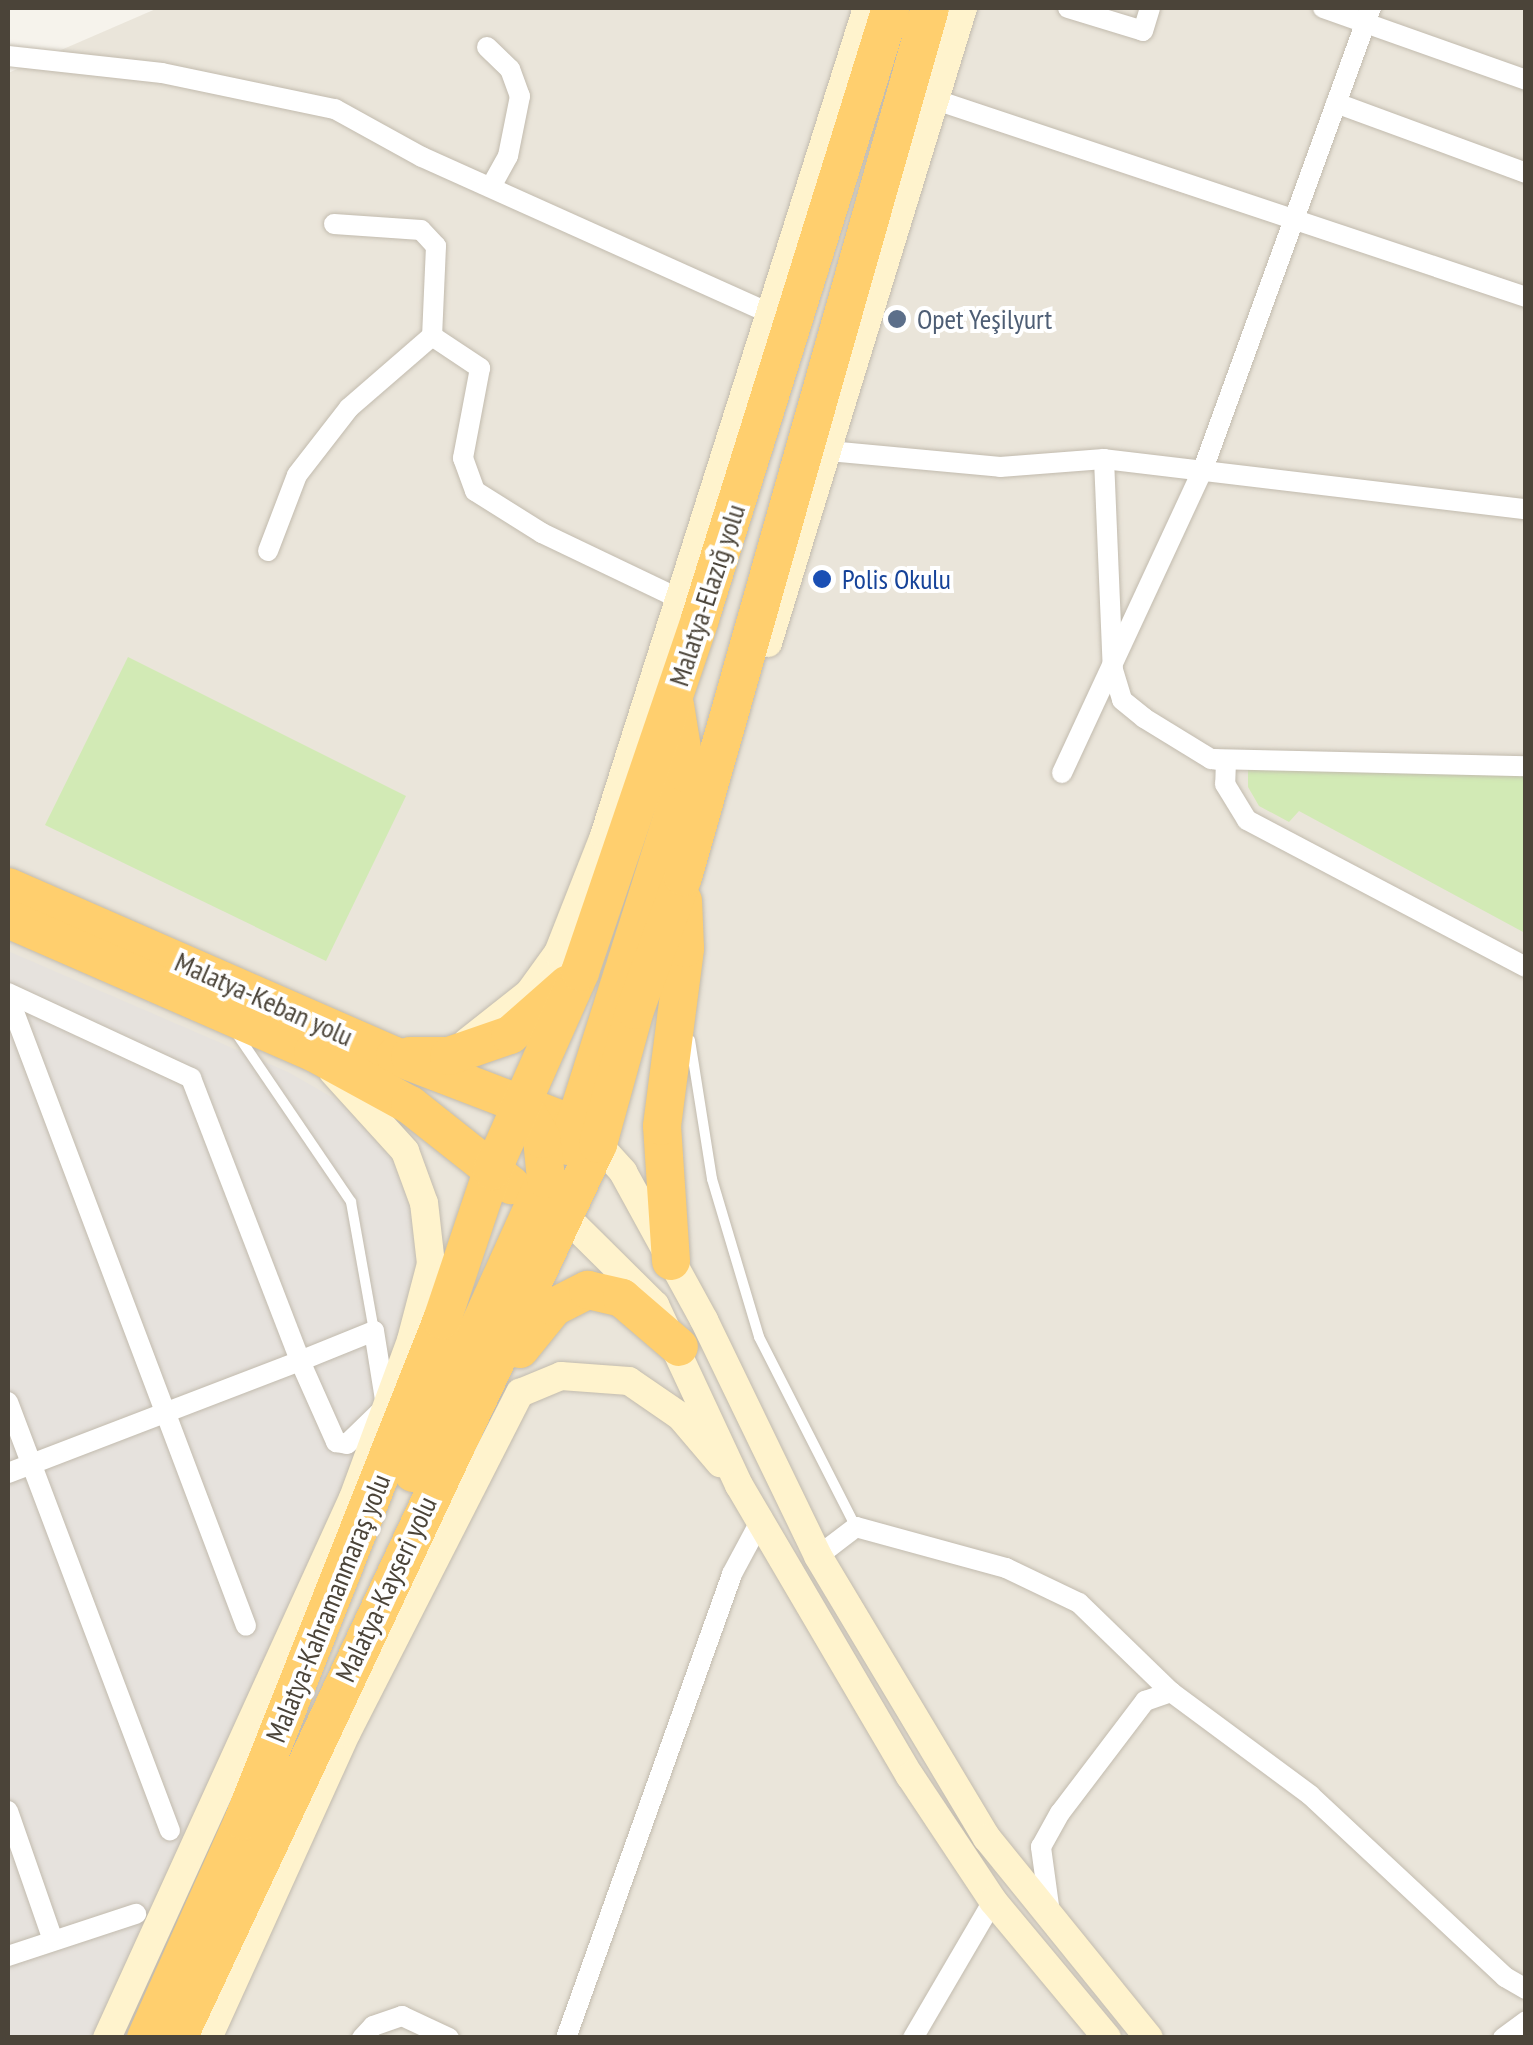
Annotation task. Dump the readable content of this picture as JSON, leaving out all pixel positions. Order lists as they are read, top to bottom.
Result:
{
  "streets": {
    "highway": [
      "Malatya-Elazığ yolu",
      "Malatya-Keban yolu",
      "Malatya-Kayseri yolu",
      "Malatya-Kahramanmaraş yolu"
    ]
  },
  "crossings": [
    ["Malatya-Elazığ yolu", "Malatya-Keban yolu"],
    ["Malatya-Elazığ yolu", "Malatya-Kayseri yolu"],
    ["Malatya-Elazığ yolu", "Malatya-Kahramanmaraş yolu"],
    ["Malatya-Keban yolu", "Malatya-Kayseri yolu"],
    ["Malatya-Keban yolu", "Malatya-Kahramanmaraş yolu"]
  ],
  "places": ["Opet Yeşilyurt", "Polis Okulu"]
}
